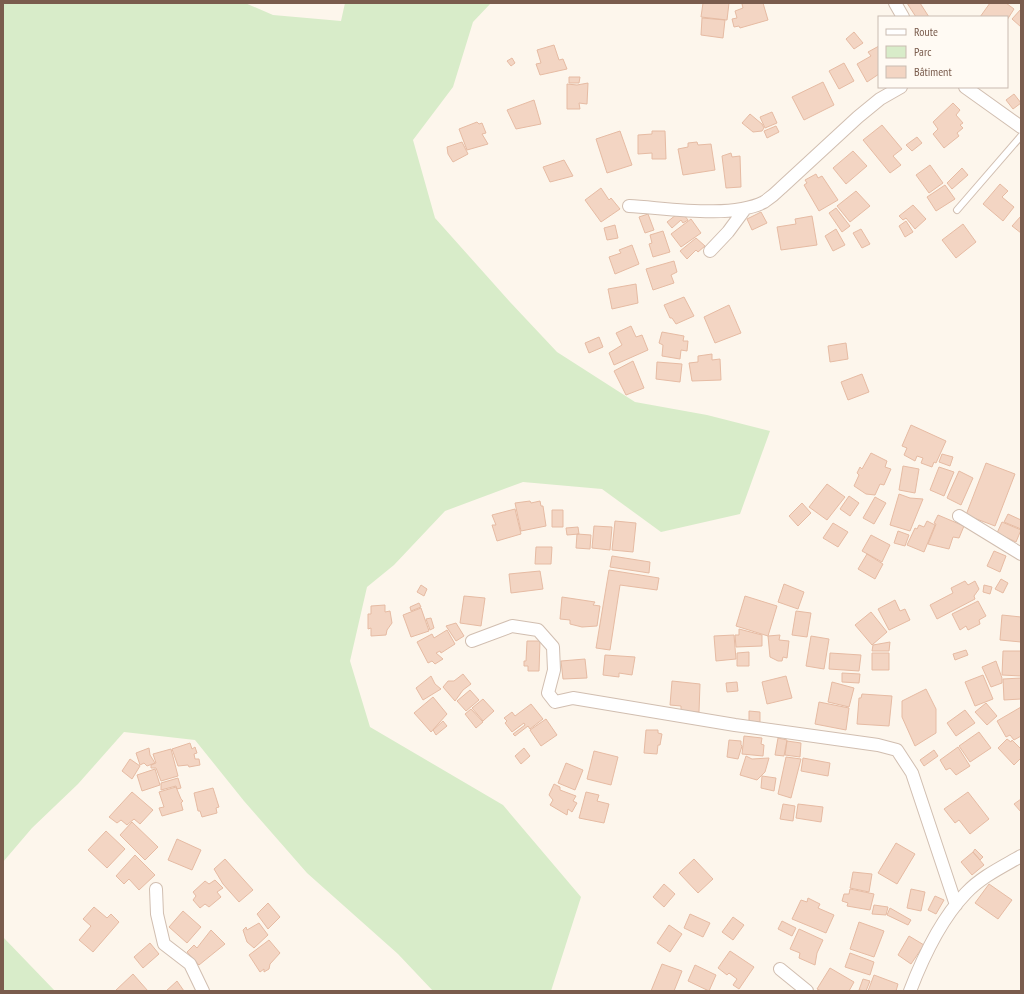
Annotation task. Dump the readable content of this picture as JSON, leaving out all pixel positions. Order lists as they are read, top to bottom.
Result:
{
  "legend": ["Route", "Parc", "Bâtiment"]
}
